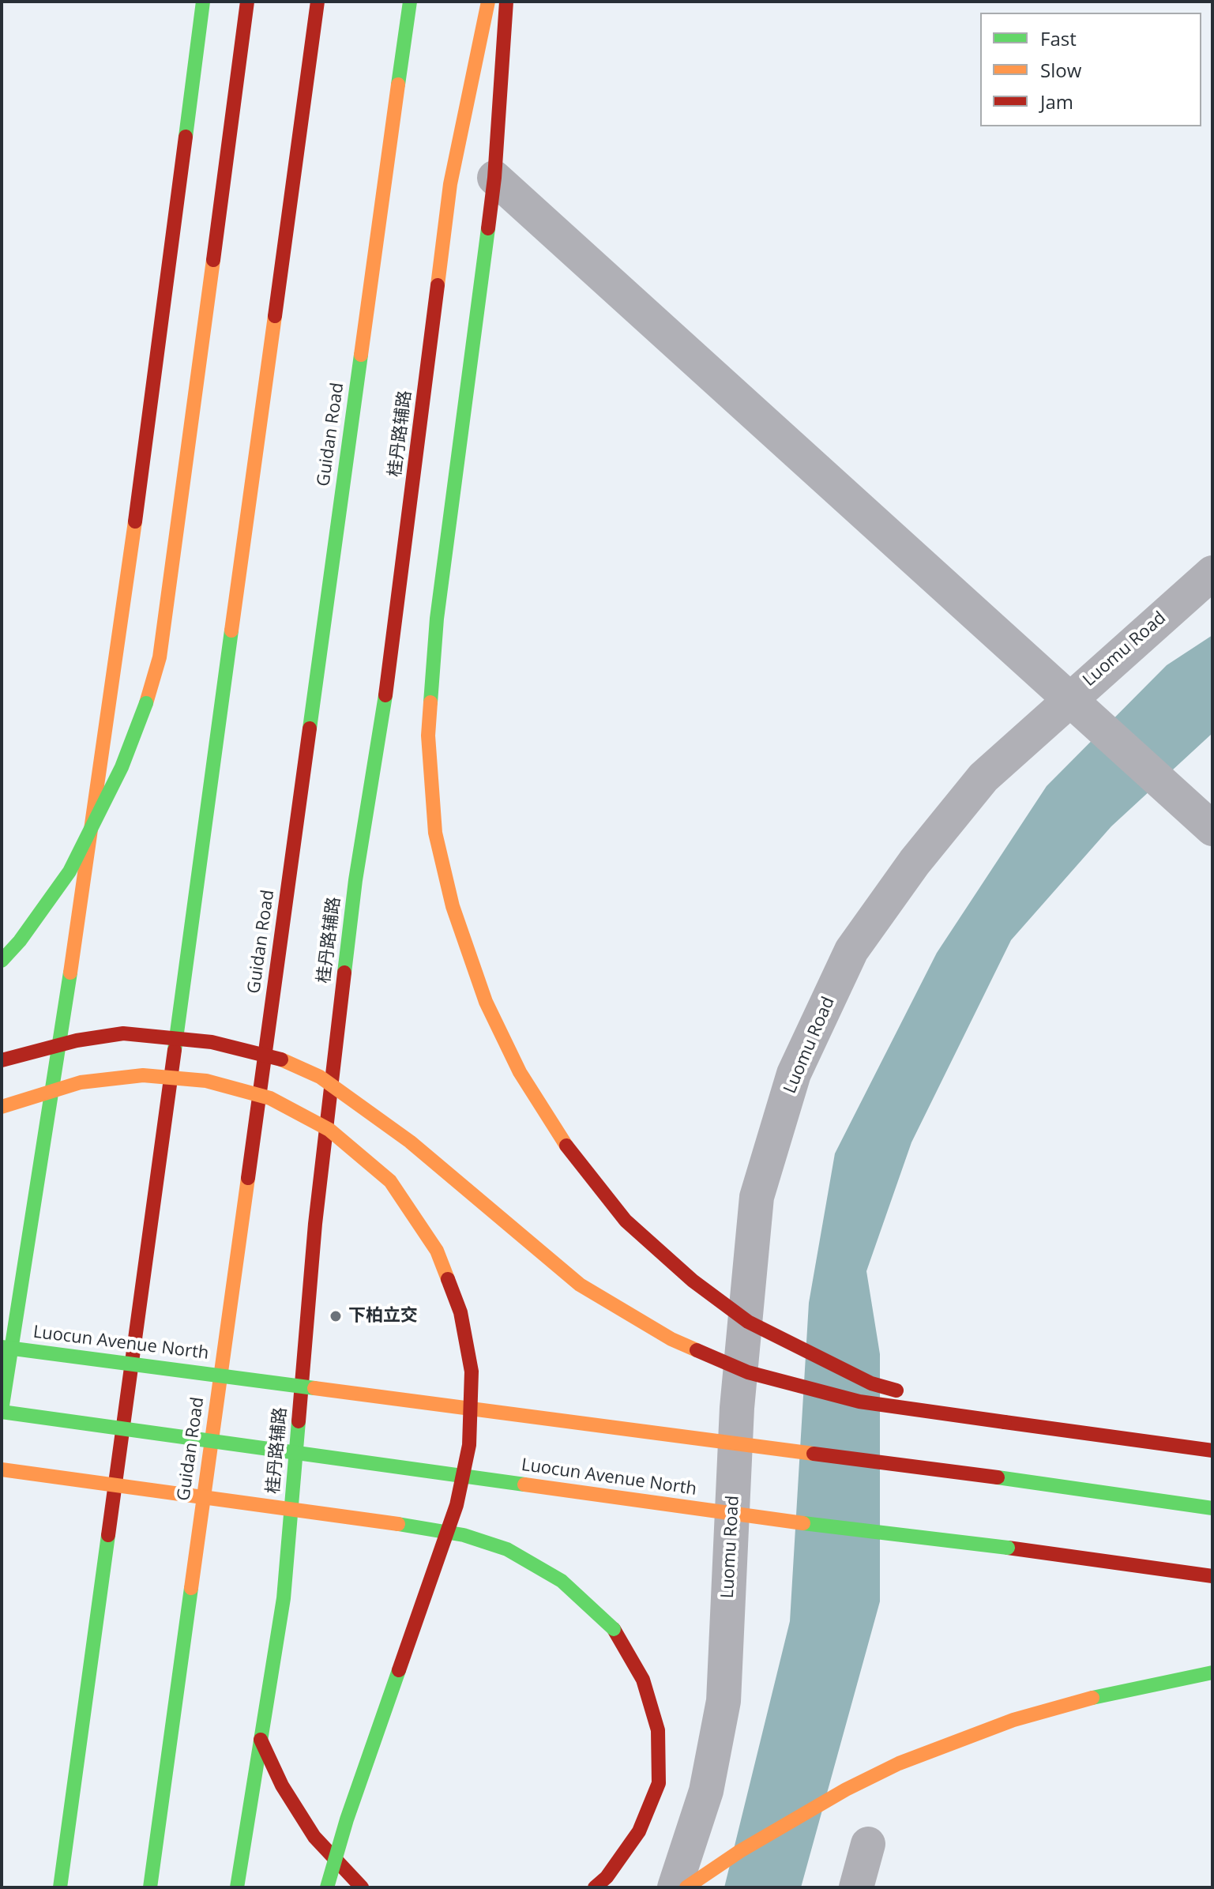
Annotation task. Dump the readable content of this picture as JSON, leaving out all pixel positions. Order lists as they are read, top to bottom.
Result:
{
  "streets": {
    "main road": ["桂丹路辅路", "Guidan Road", "Luocun Avenue North"],
    "street": ["Luomu Road"]
  },
  "places": ["下柏立交"],
  "legend": ["Fast", "Slow", "Jam"]
}
